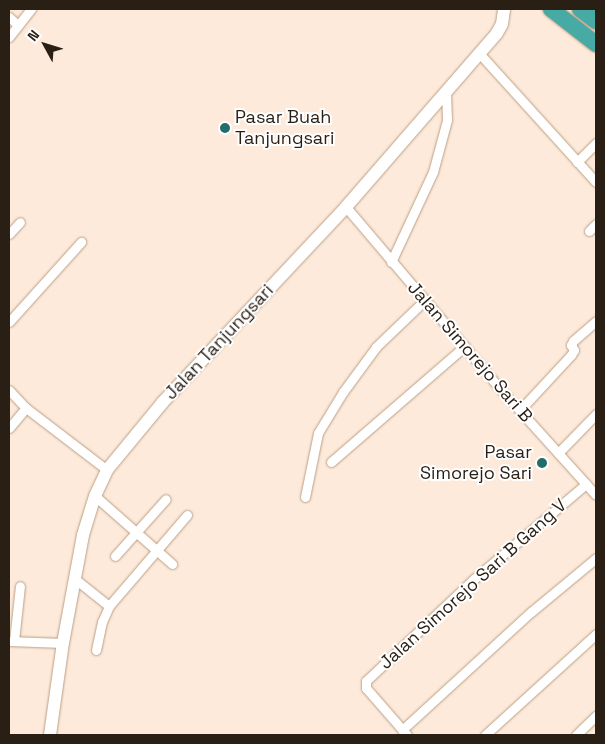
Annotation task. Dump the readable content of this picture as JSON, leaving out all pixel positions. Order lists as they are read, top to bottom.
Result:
{
  "streets": {
    "main road": ["Jalan Tanjungsari"],
    "street": ["Jalan Simorejo Sari B", "Jalan Simorejo Sari B Gang V"]
  },
  "crossings": [
    ["Jalan Tanjungsari", "Jalan Simorejo Sari B"],
    ["Jalan Simorejo Sari B", "Jalan Simorejo Sari B Gang V"]
  ],
  "places": ["Pasar Buah Tanjungsari", "Pasar Simorejo Sari"],
  "north": "top left"
}
